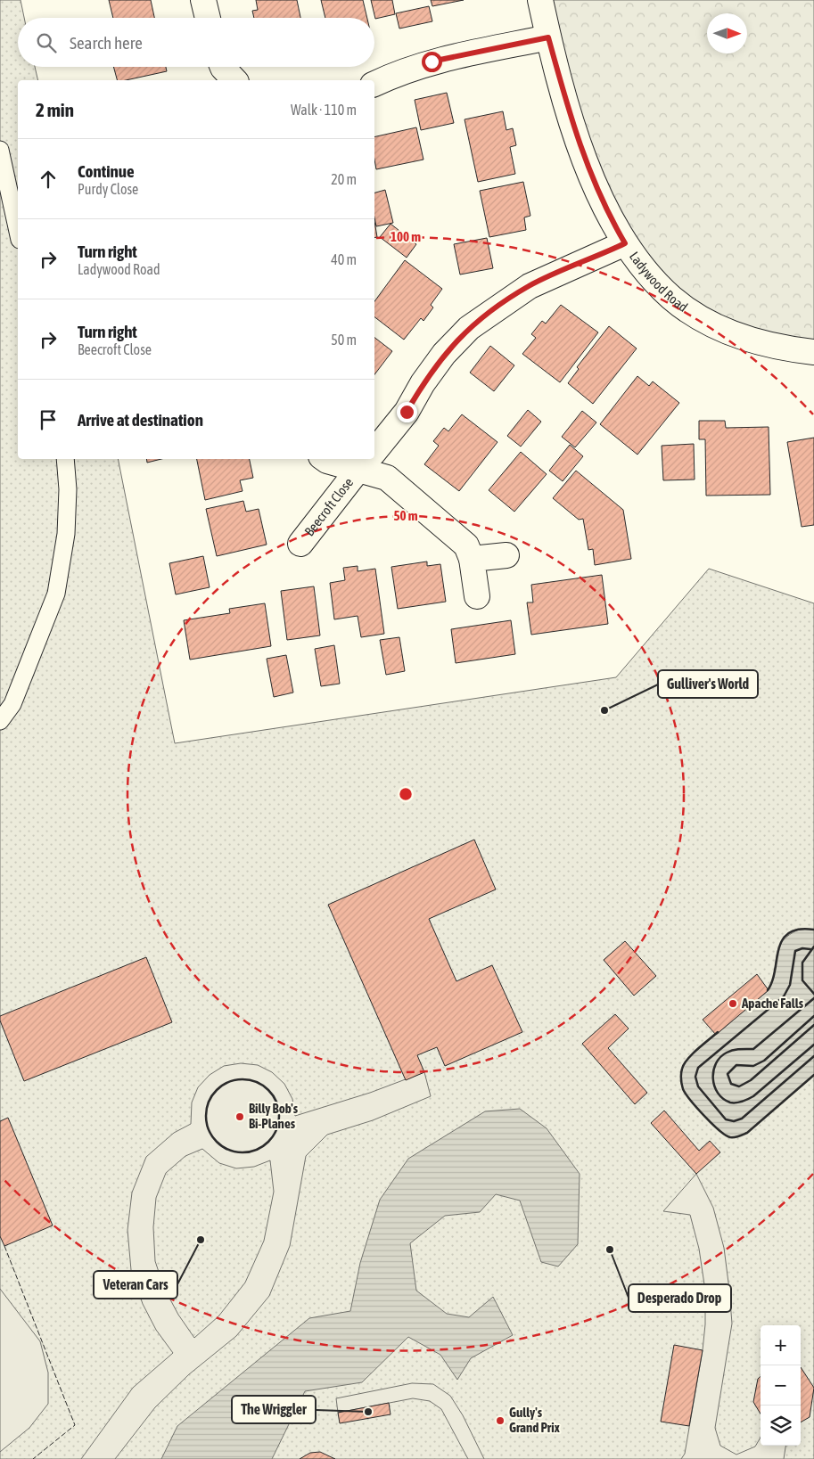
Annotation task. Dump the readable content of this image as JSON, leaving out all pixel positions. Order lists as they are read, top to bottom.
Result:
{
  "streets": {
    "street": ["Ladywood Road", "Beecroft Close"]
  },
  "crossings": [
    ["Ladywood Road", "Beecroft Close"]
  ],
  "places": [
    "Gulliver's World",
    "Apache Falls",
    "Billy Bob's Bi-Planes",
    "Veteran Cars",
    "Desperado Drop",
    "The Wriggler",
    "Gully's Grand Prix"
  ],
  "north": "right",
  "page": {
    "search": "Search here",
    "heading": ["2 min", "Walk · 110 m"],
    "list": [
      ["Continue", "Purdy Close", "20 m"],
      ["Turn right", "Ladywood Road", "40 m"],
      ["Turn right", "Beecroft Close", "50 m"],
      "Arrive at destination"
    ],
    "map_buttons": ["+", "−"]
  },
  "rings": ["100 m", "50 m"]
}
